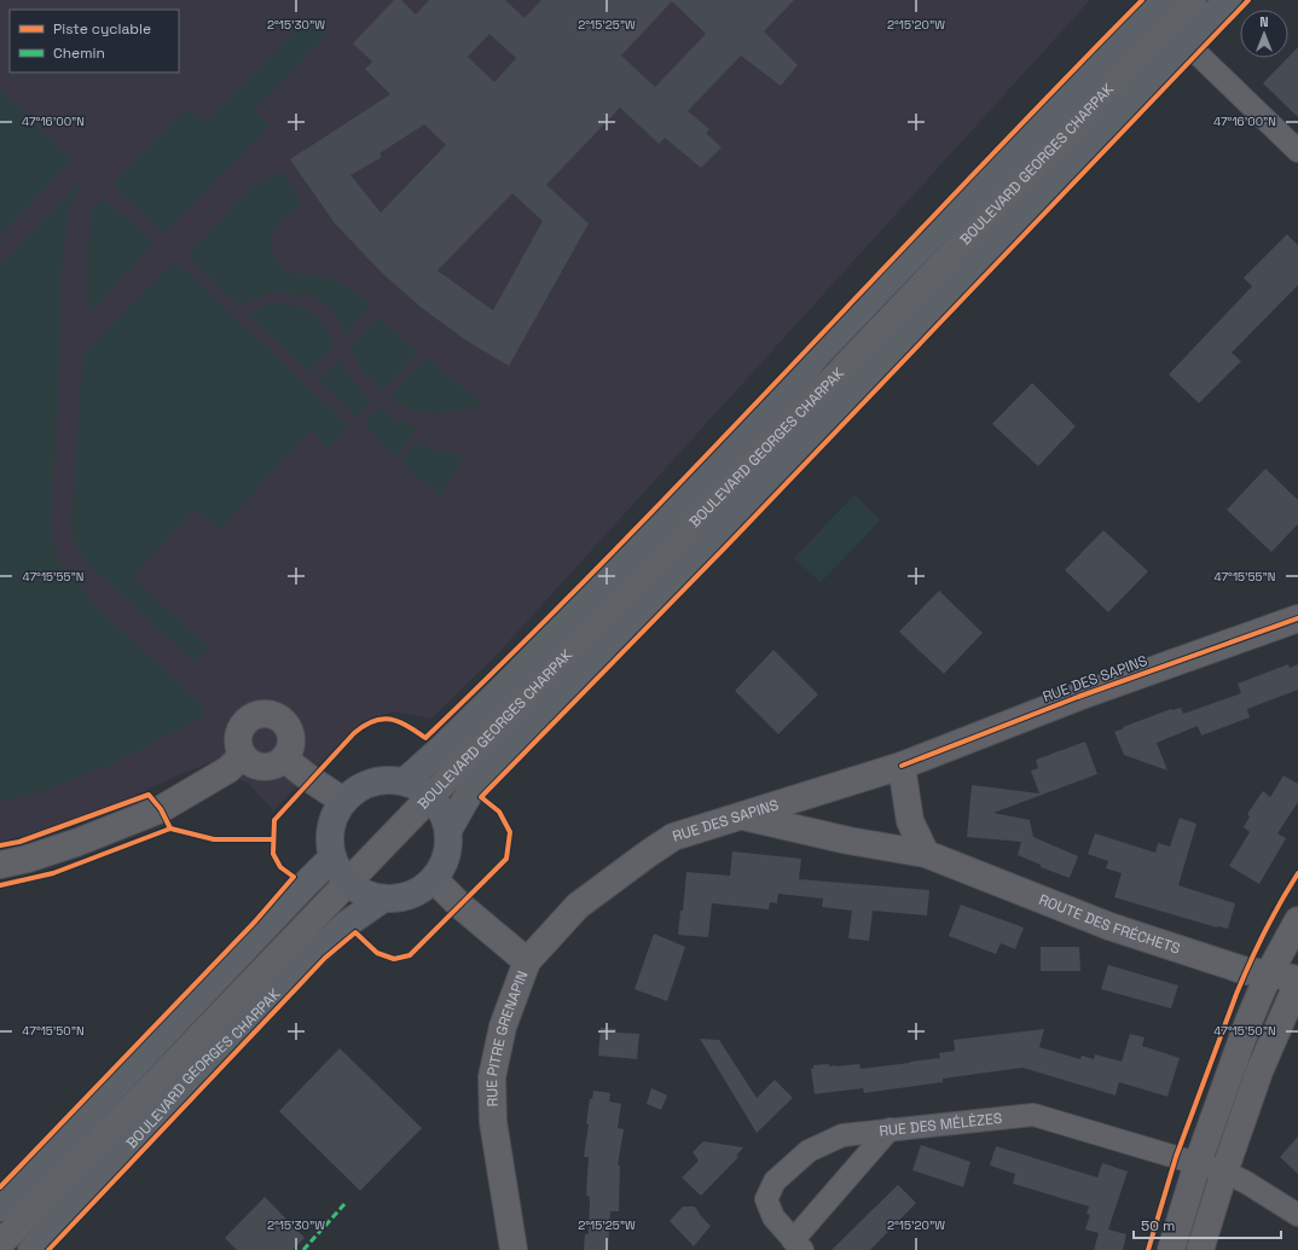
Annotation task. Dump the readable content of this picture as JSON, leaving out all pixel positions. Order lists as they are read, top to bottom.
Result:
{
  "streets": {
    "main road": ["BOULEVARD GEORGES CHARPAK"],
    "street": [
      "RUE DES SAPINS",
      "ROUTE DES FRÉCHETS",
      "RUE PITRE GRENAPIN",
      "RUE DES MÉLÈZES"
    ]
  },
  "crossings": [
    ["RUE DES SAPINS", "ROUTE DES FRÉCHETS"],
    ["RUE DES SAPINS", "RUE PITRE GRENAPIN"]
  ],
  "legend": ["Piste cyclable", "Chemin"],
  "scale_bar": "50 m",
  "north": "top",
  "coordinates": [
    "2°15'30\"W",
    "2°15'25\"W",
    "2°15'20\"W",
    "47°16'00\"N",
    "47°15'55\"N",
    "47°15'50\"N"
  ]
}
